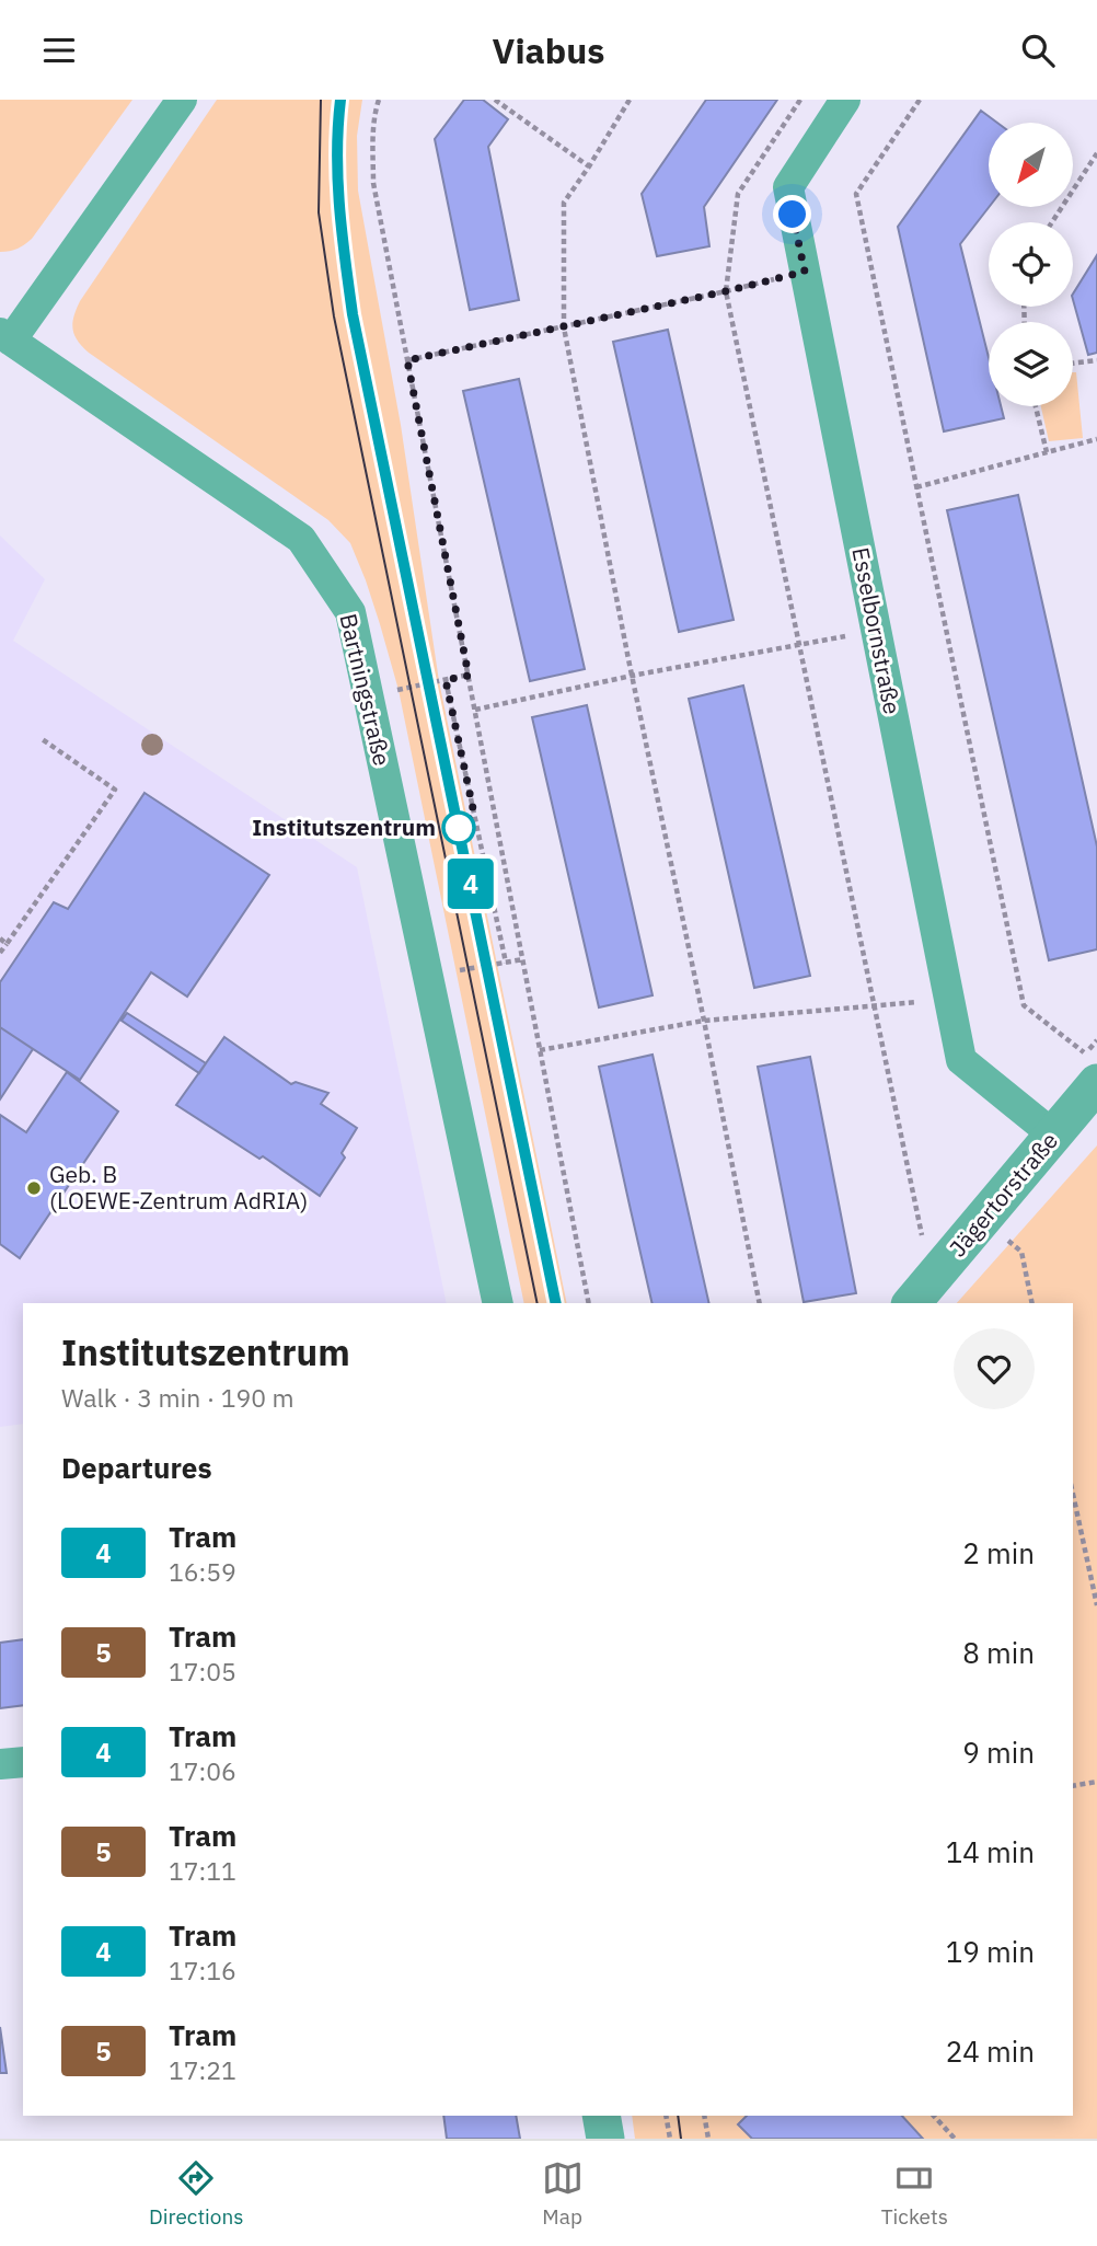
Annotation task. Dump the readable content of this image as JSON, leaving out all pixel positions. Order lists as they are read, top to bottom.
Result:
{
  "streets": {
    "street": ["Esselbornstraße", "Bartningstraße", "Jägertorstraße"]
  },
  "crossings": [
    ["Esselbornstraße", "Jägertorstraße"]
  ],
  "places": ["Institutszentrum", "Geb. B (LOEWE-Zentrum AdRIA)"],
  "lines": ["tram line 4"],
  "north": "bottom left",
  "page": {
    "header": "Viabus",
    "on_map": "4",
    "heading": [
      ["Institutszentrum", "Walk · 3 min · 190 m"],
      "Departures"
    ],
    "list": [
      {
        "mark": "4",
        "name": "Tram",
        "note": "16:59",
        "value": "2 min"
      },
      {
        "mark": "5",
        "name": "Tram",
        "note": "17:05",
        "value": "8 min"
      },
      {
        "mark": "4",
        "name": "Tram",
        "note": "17:06",
        "value": "9 min"
      },
      {
        "mark": "5",
        "name": "Tram",
        "note": "17:11",
        "value": "14 min"
      },
      {
        "mark": "4",
        "name": "Tram",
        "note": "17:16",
        "value": "19 min"
      },
      {
        "mark": "5",
        "name": "Tram",
        "note": "17:21",
        "value": "24 min"
      }
    ],
    "tabs": ["Directions", "Map", "Tickets"]
  }
}
